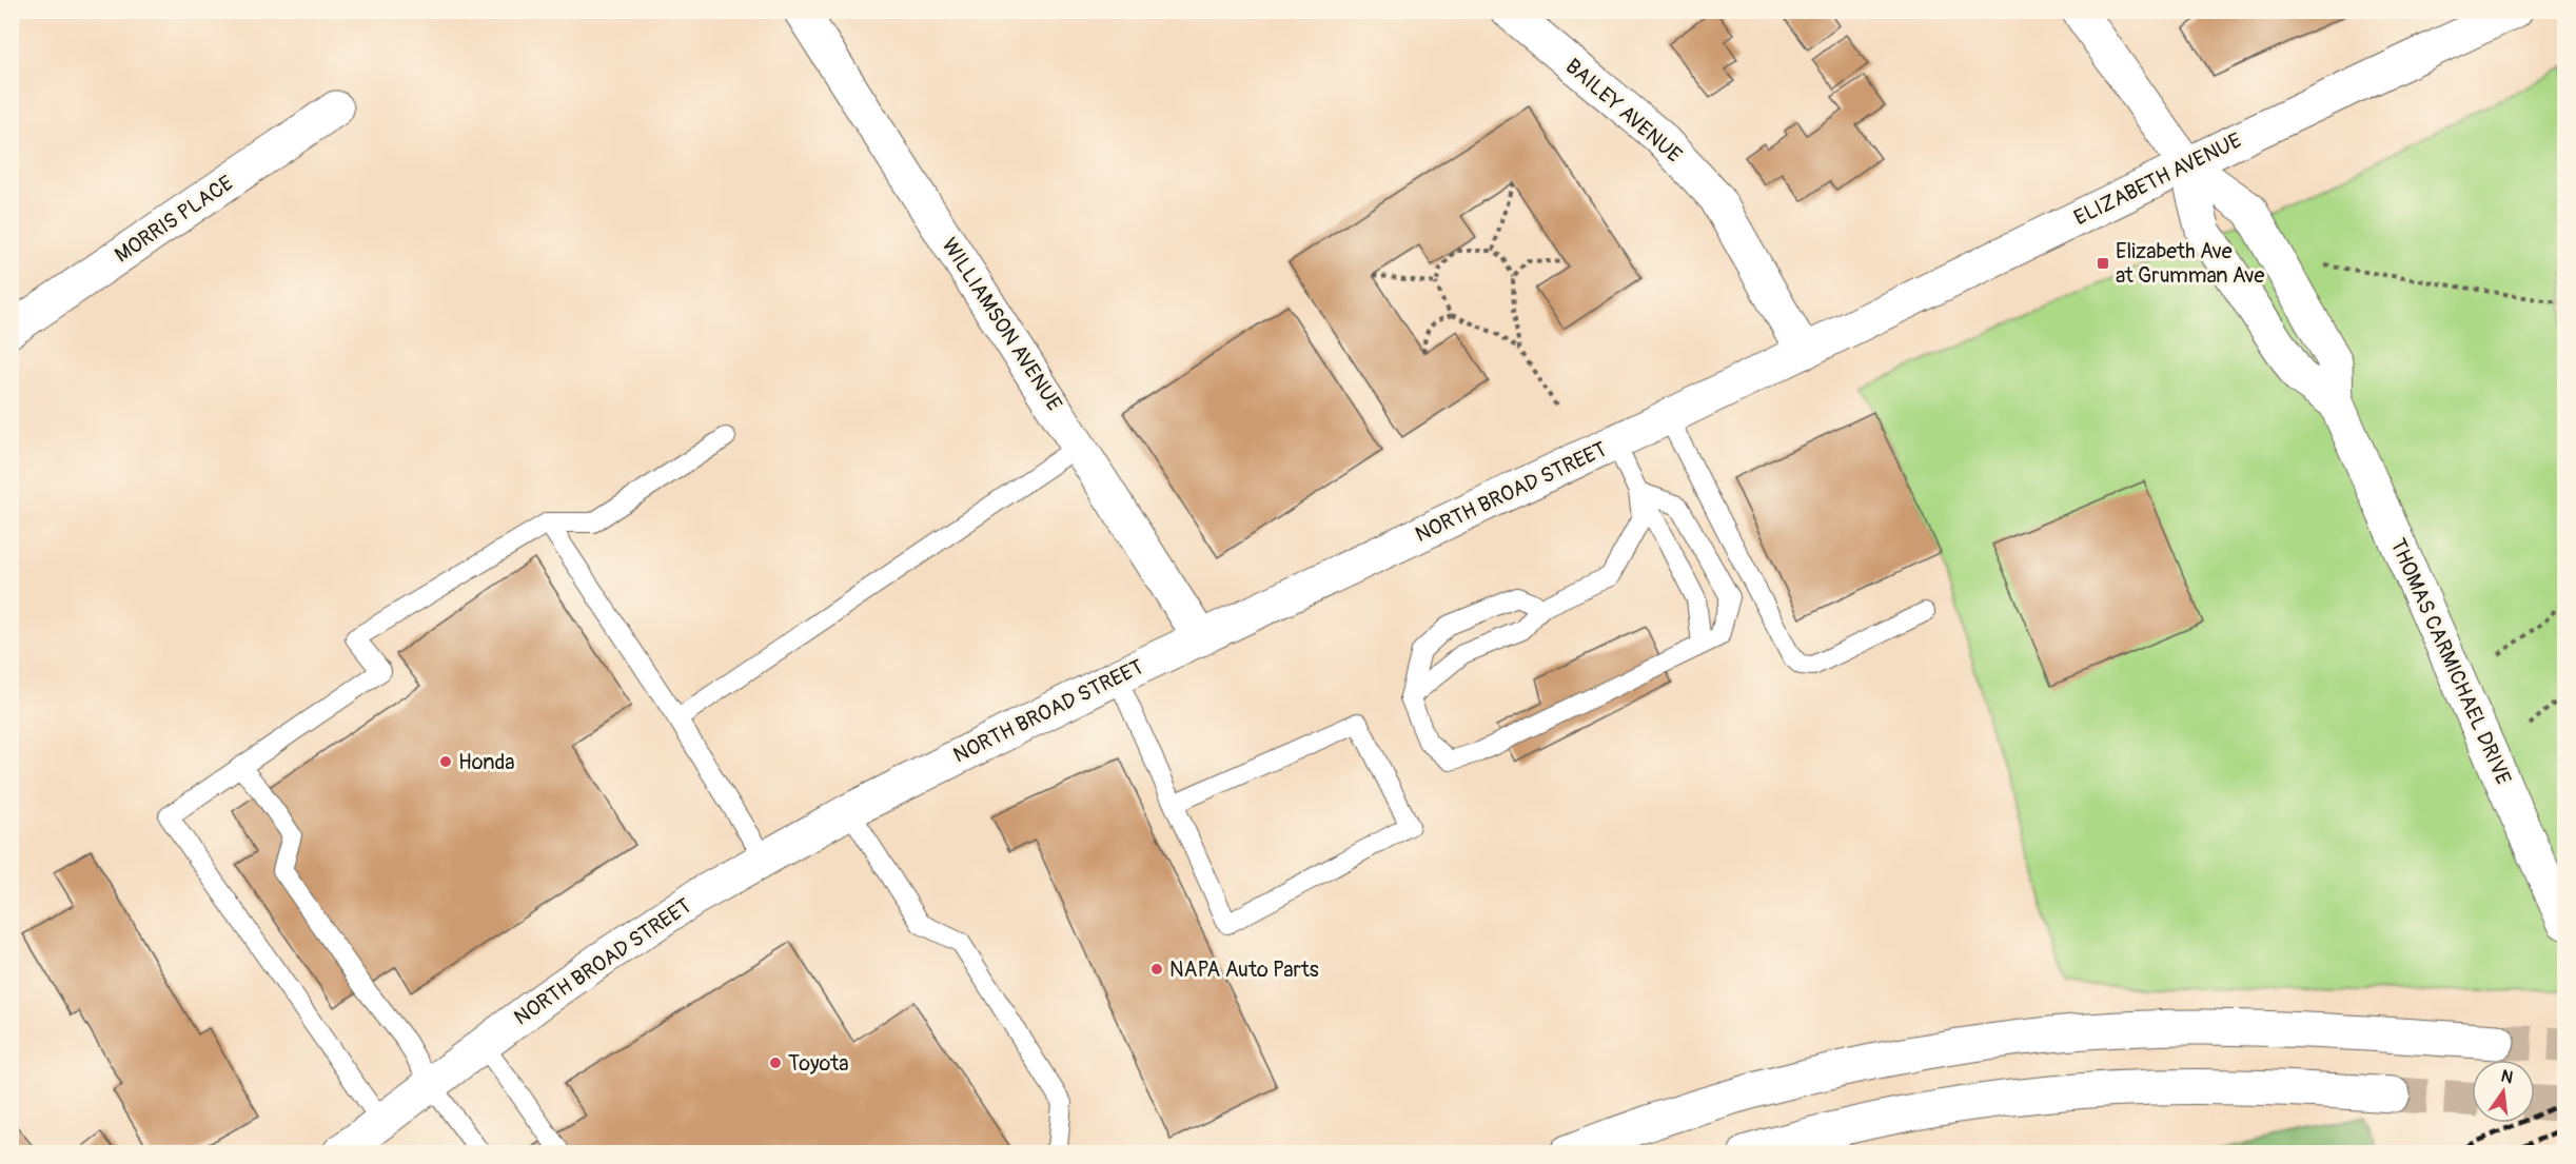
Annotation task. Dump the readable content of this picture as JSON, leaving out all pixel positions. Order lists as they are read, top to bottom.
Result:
{
  "streets": {
    "main road": [
      "BAILEY AVENUE",
      "ELIZABETH AVENUE",
      "MORRIS PLACE",
      "WILLIAMSON AVENUE",
      "NORTH BROAD STREET",
      "THOMAS CARMICHAEL DRIVE"
    ]
  },
  "crossings": [
    ["BAILEY AVENUE", "ELIZABETH AVENUE"],
    ["BAILEY AVENUE", "NORTH BROAD STREET"],
    ["ELIZABETH AVENUE", "NORTH BROAD STREET"],
    ["ELIZABETH AVENUE", "THOMAS CARMICHAEL DRIVE"],
    ["WILLIAMSON AVENUE", "NORTH BROAD STREET"]
  ],
  "places": {
    "transit": ["Elizabeth Ave at Grumman Ave"],
    "other": ["Honda", "NAPA Auto Parts", "Toyota"]
  },
  "north": "top"
}
